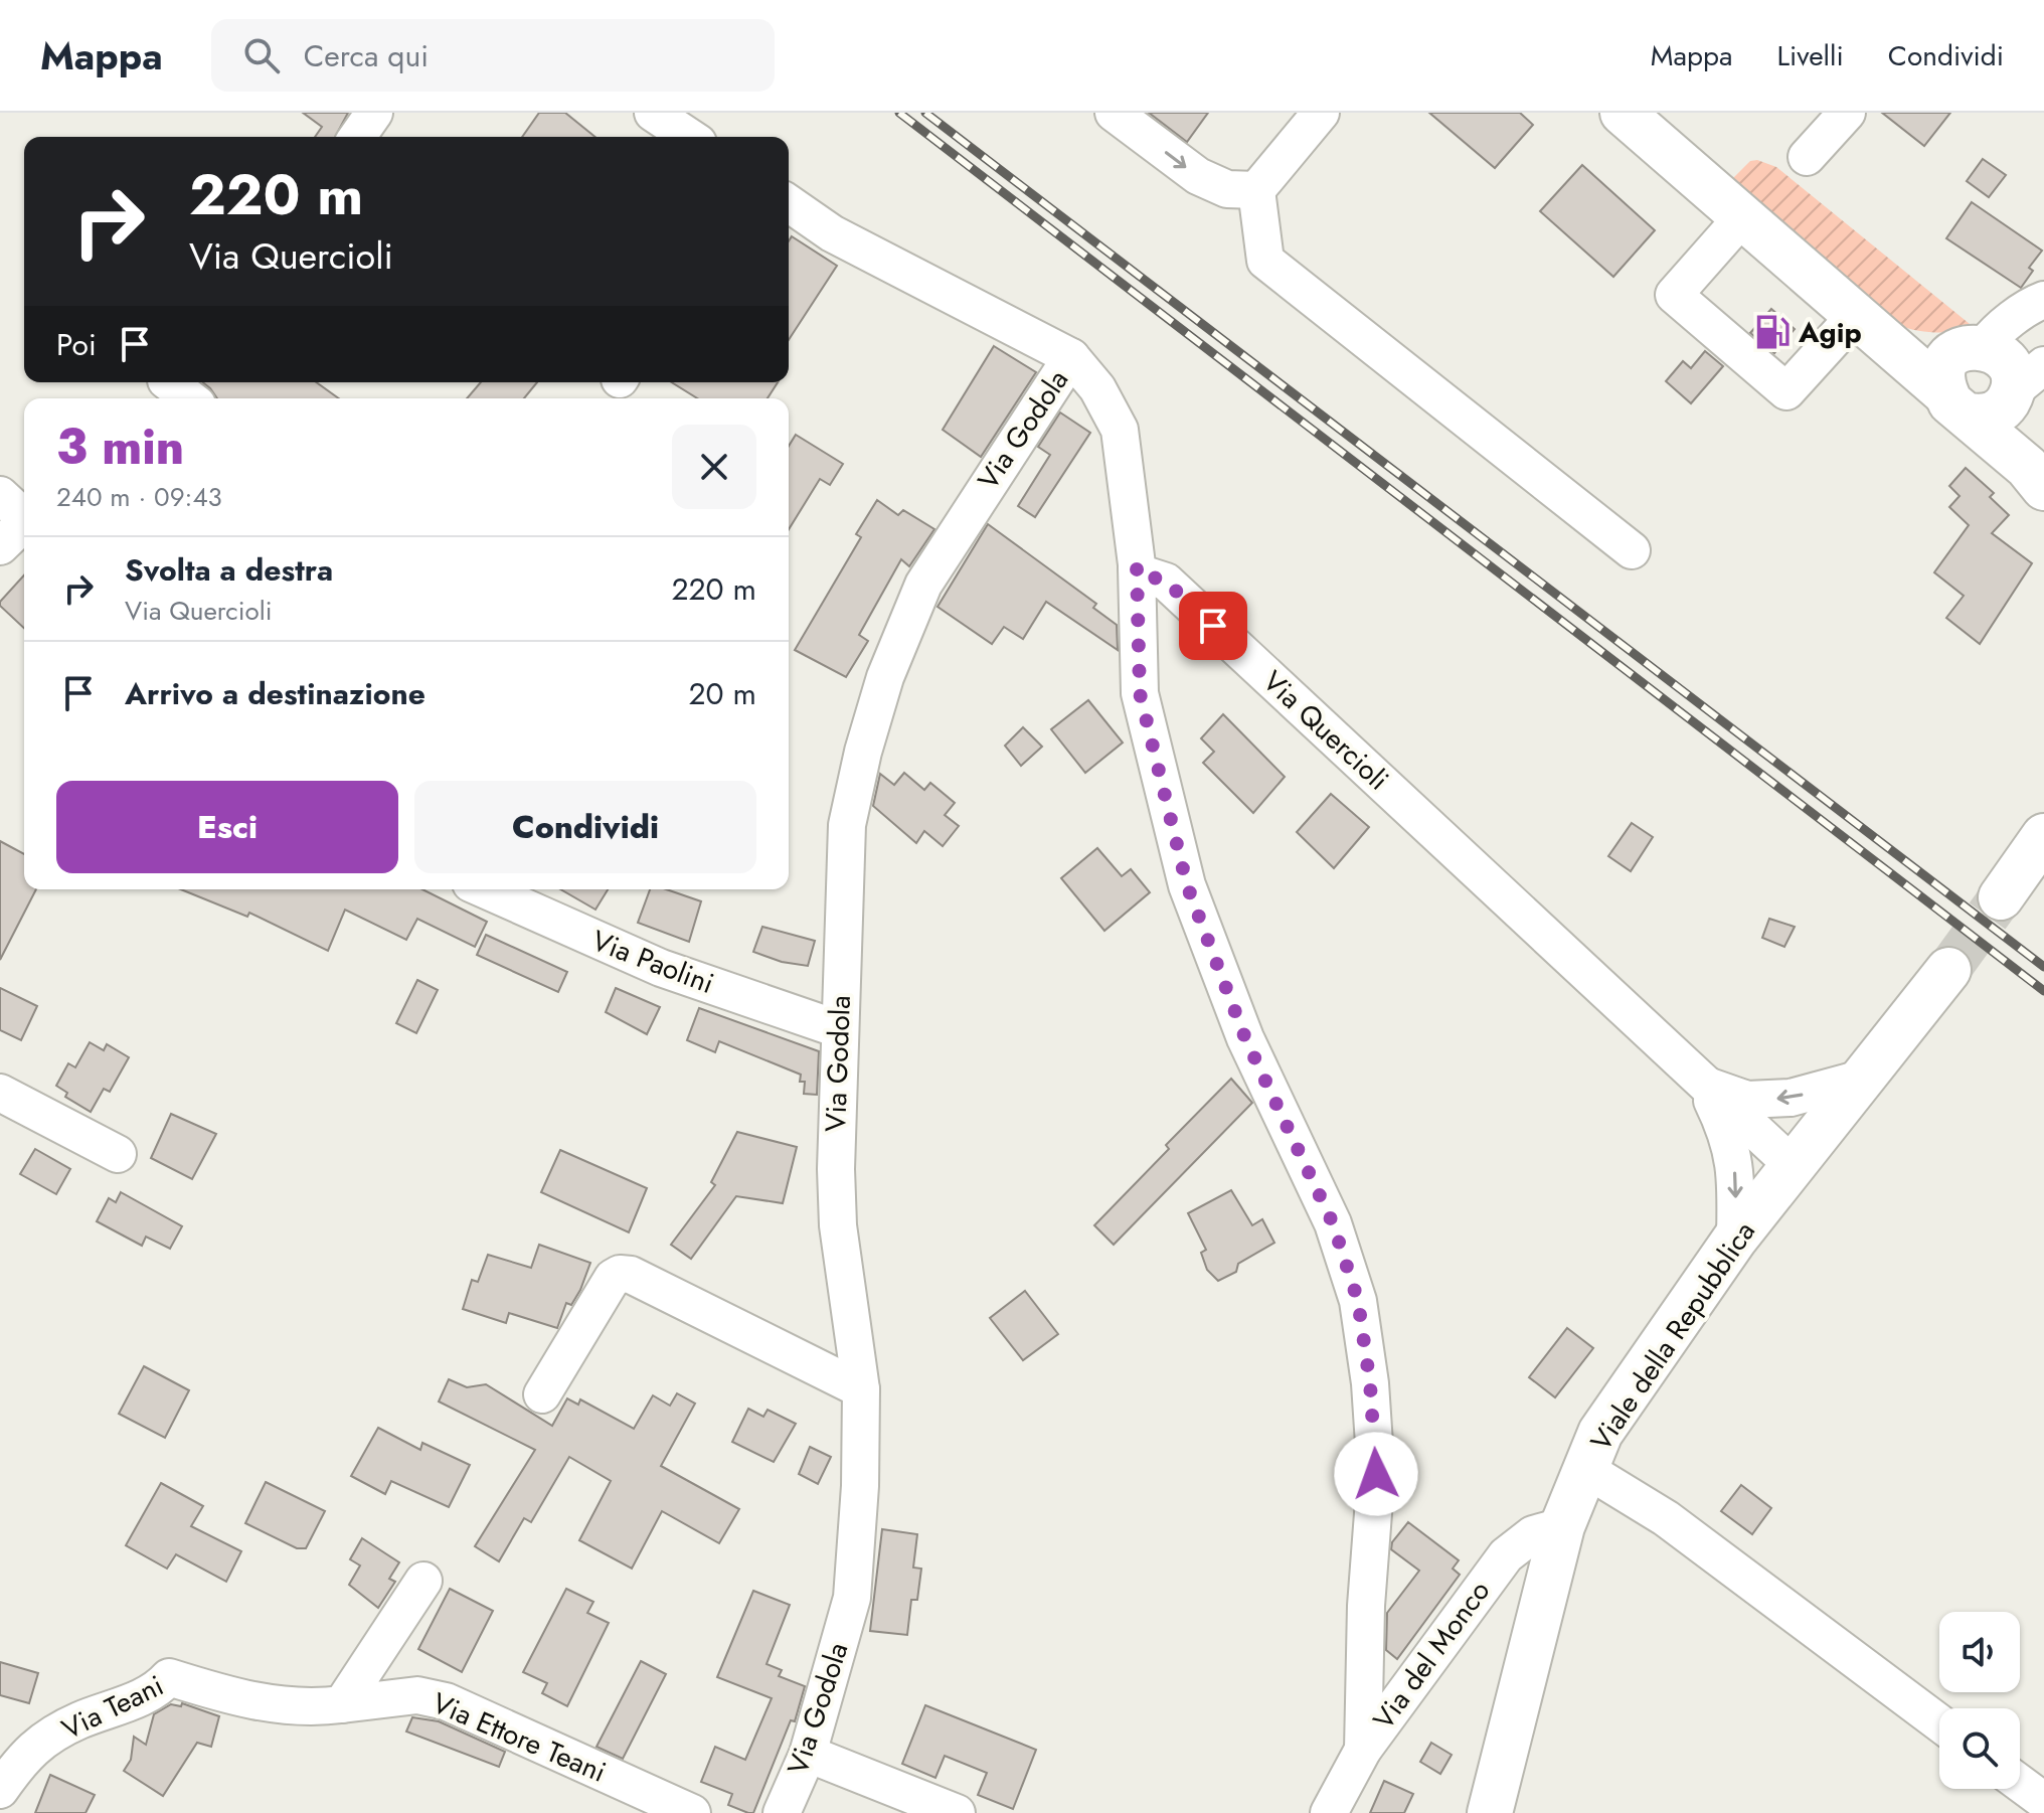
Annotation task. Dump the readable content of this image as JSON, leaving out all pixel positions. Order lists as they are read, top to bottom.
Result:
{
  "streets": {
    "main road": ["Viale della Repubblica"],
    "street": [
      "Via Godola",
      "Via Quercioli",
      "Via Paolini",
      "Via del Monco",
      "Via Teani",
      "Via Ettore Teani"
    ]
  },
  "crossings": [
    ["Via Godola", "Via Paolini"],
    ["Via Quercioli", "Viale della Repubblica"],
    ["Viale della Repubblica", "Via del Monco"],
    ["Via Teani", "Via Ettore Teani"]
  ],
  "places": {
    "fuel station": ["Agip"]
  },
  "page": {
    "header": "Mappa",
    "search": "Cerca qui",
    "nav": ["Mappa", "Livelli", "Condividi"],
    "turn": ["220 m", "Via Quercioli"],
    "then": "Poi",
    "heading": ["3 min", "240 m · 09:43"],
    "list": [
      {
        "name": "Svolta a destra",
        "note": "Via Quercioli",
        "value": "220 m"
      },
      {
        "name": "Arrivo a destinazione",
        "value": "20 m"
      }
    ],
    "buttons": ["Esci", "Condividi"]
  }
}
